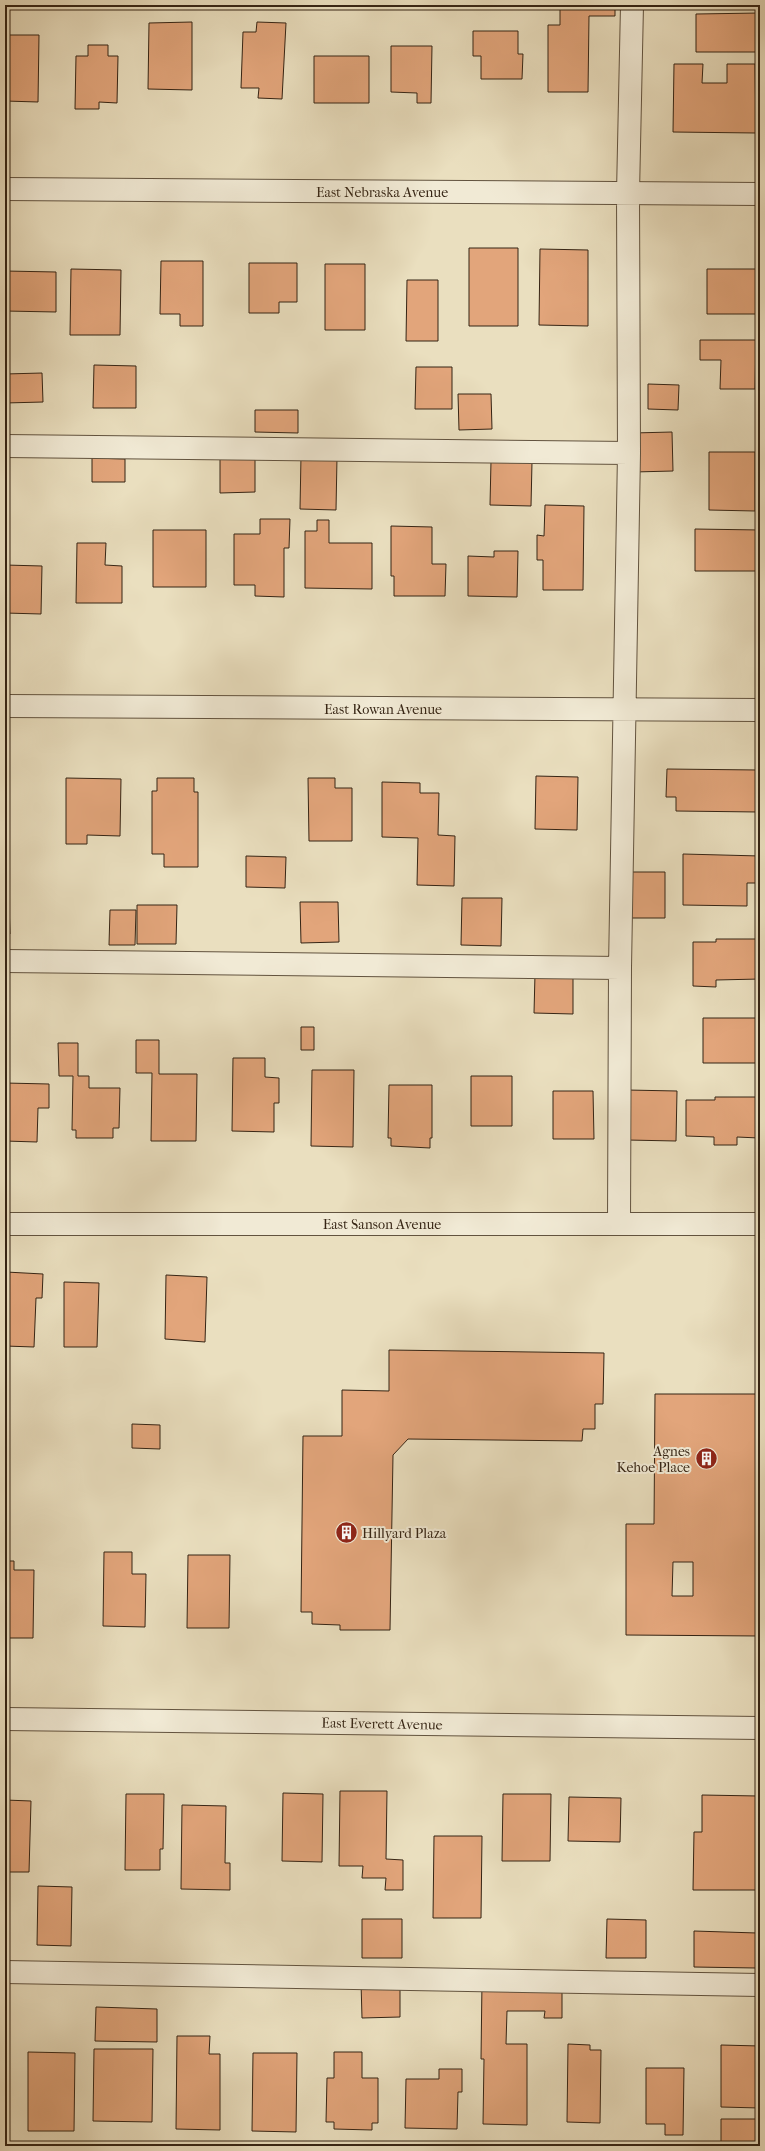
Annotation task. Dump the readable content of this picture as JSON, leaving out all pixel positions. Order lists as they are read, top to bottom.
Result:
{
  "streets": {
    "street": [
      "East Nebraska Avenue",
      "East Rowan Avenue",
      "East Sanson Avenue",
      "East Everett Avenue"
    ]
  },
  "places": {
    "building": ["Agnes Kehoe Place", "Hillyard Plaza"]
  }
}
